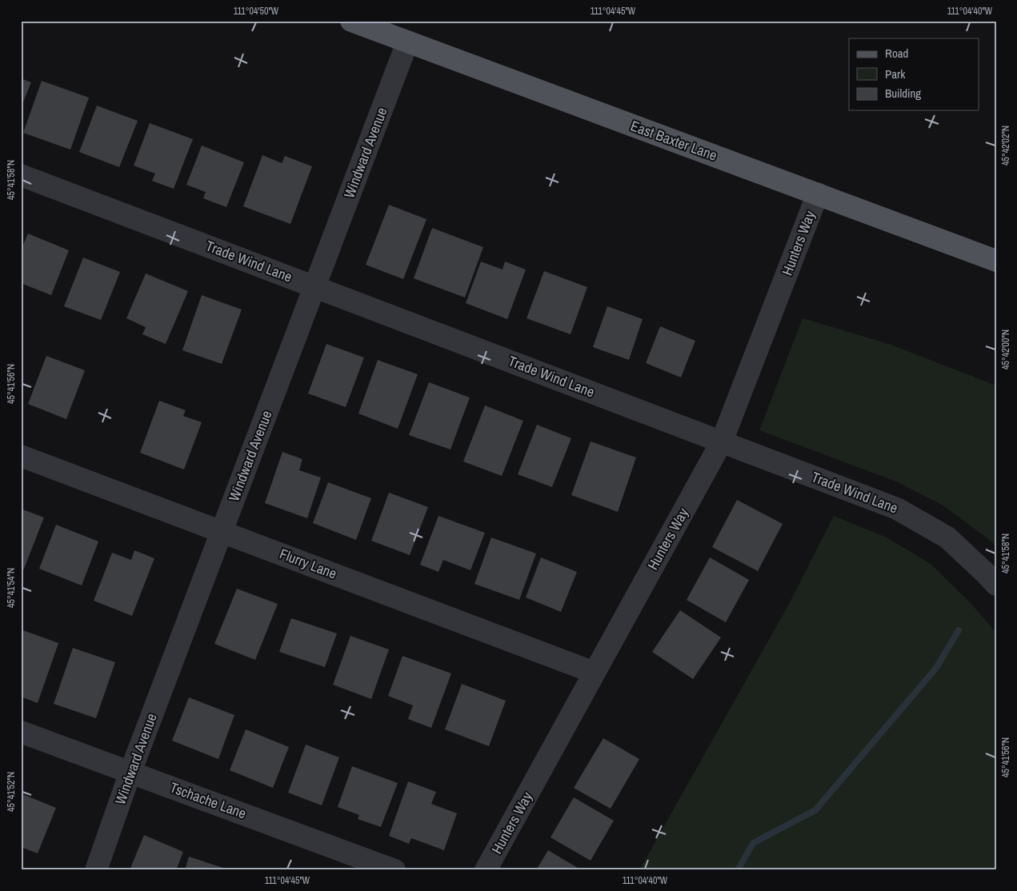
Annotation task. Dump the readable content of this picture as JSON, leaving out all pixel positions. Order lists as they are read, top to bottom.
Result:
{
  "streets": {
    "main road": ["East Baxter Lane"],
    "street": [
      "Windward Avenue",
      "Hunters Way",
      "Trade Wind Lane",
      "Flurry Lane",
      "Tschache Lane"
    ]
  },
  "crossings": [
    ["East Baxter Lane", "Windward Avenue"],
    ["East Baxter Lane", "Hunters Way"],
    ["Windward Avenue", "Trade Wind Lane"],
    ["Windward Avenue", "Flurry Lane"],
    ["Windward Avenue", "Tschache Lane"],
    ["Hunters Way", "Trade Wind Lane"],
    ["Hunters Way", "Flurry Lane"]
  ],
  "legend": ["Road", "Park", "Building"],
  "coordinates": [
    "111°04'50\"W",
    "111°04'45\"W",
    "111°04'40\"W",
    "45°42'02\"N",
    "45°41'58\"N",
    "45°42'00\"N",
    "45°41'56\"N",
    "45°41'54\"N",
    "45°41'52\"N"
  ]
}
